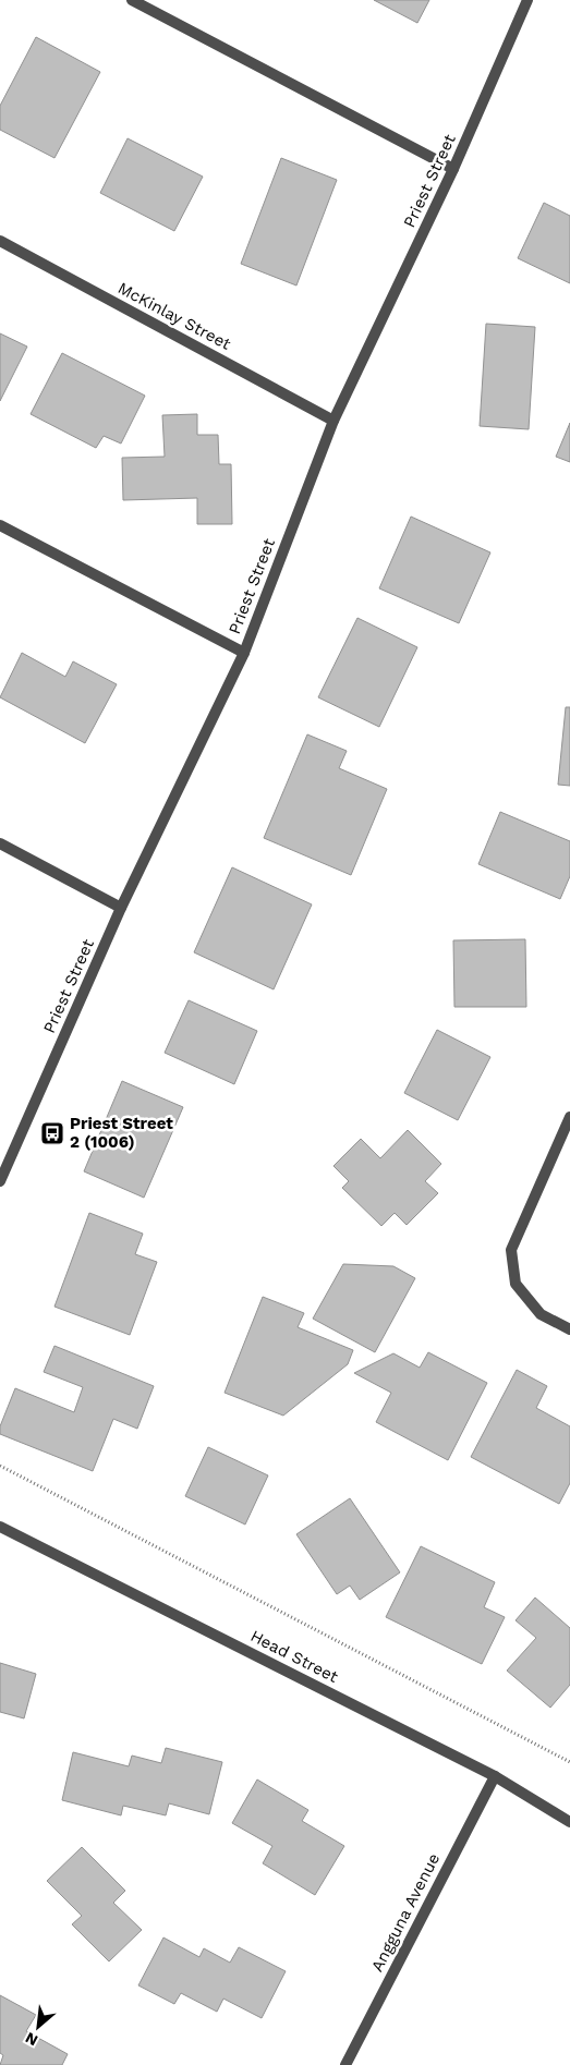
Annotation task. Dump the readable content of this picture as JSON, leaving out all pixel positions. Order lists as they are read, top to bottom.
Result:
{
  "streets": {
    "street": [
      "Priest Street",
      "McKinlay Street",
      "Head Street",
      "Angguna Avenue"
    ]
  },
  "crossings": [
    ["Priest Street", "McKinlay Street"],
    ["Head Street", "Angguna Avenue"]
  ],
  "places": {
    "bus stop": ["Priest Street 2 (1006)"]
  },
  "north": "bottom left"
}
